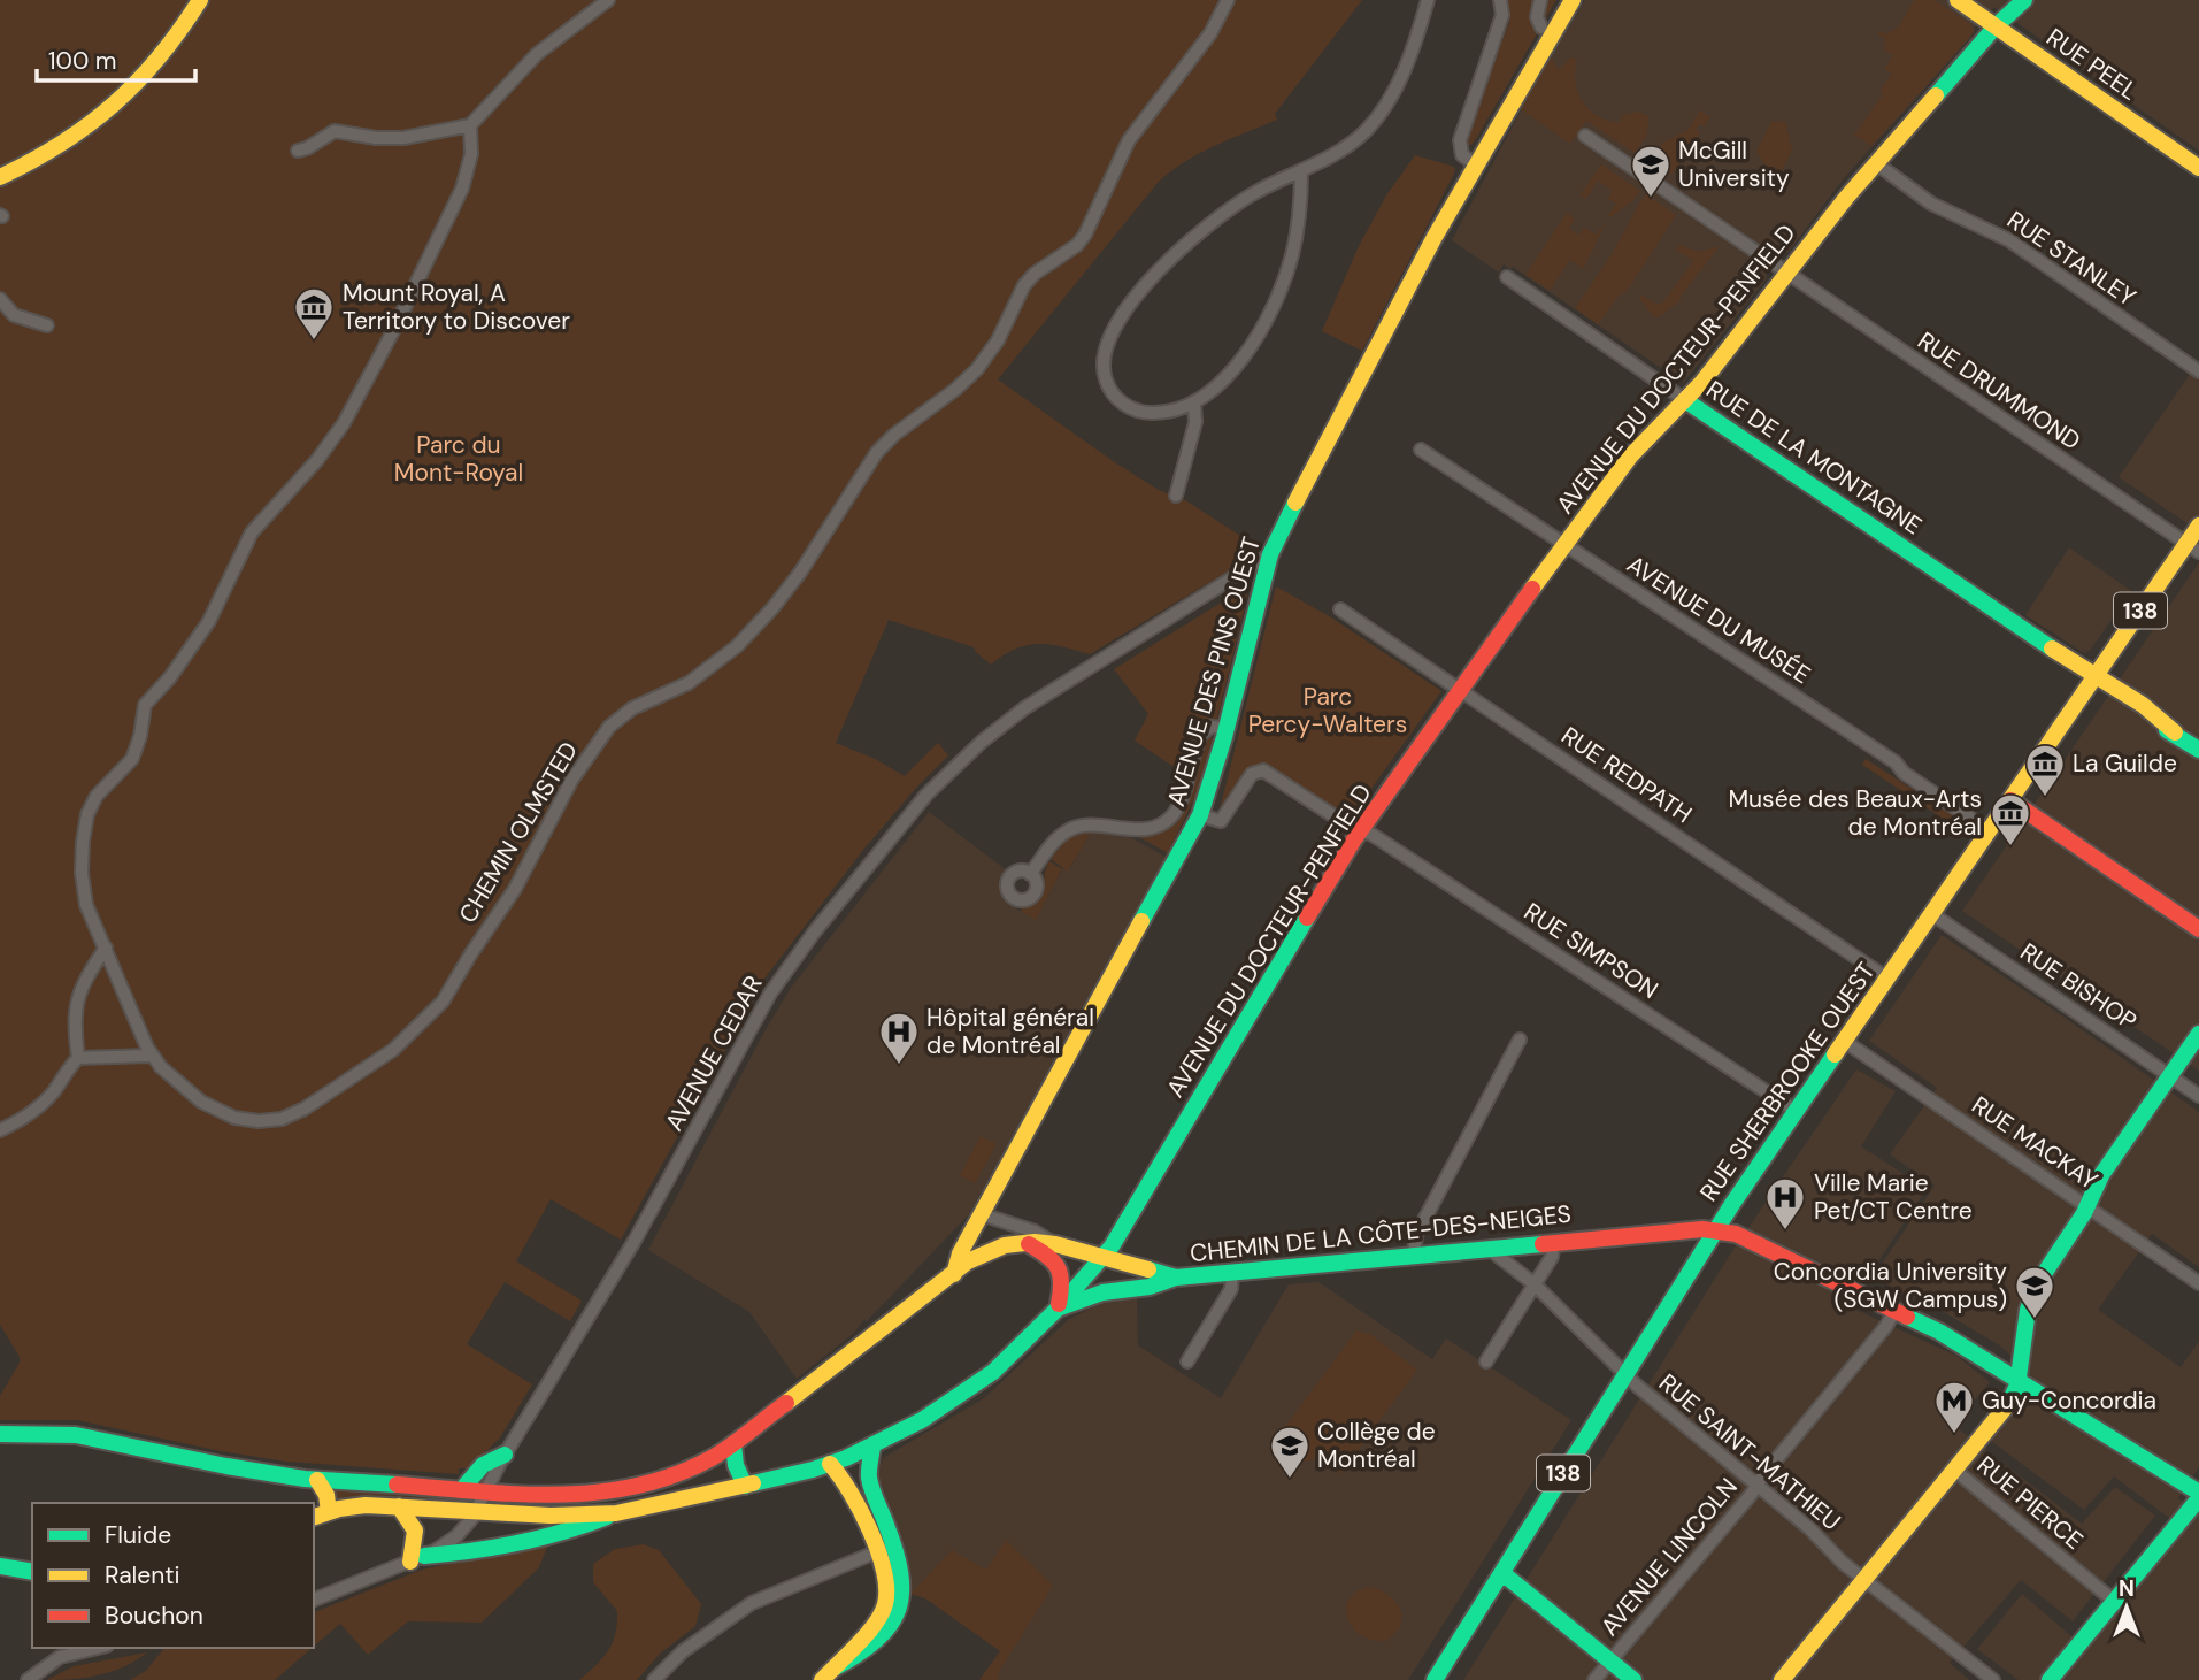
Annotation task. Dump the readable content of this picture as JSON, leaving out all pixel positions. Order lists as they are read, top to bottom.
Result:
{
  "streets": {
    "main road": [
      "RUE PEEL",
      "AVENUE DU DOCTEUR-PENFIELD",
      "RUE DE LA MONTAGNE",
      "138",
      "AVENUE DES PINS OUEST",
      "RUE SHERBROOKE OUEST",
      "CHEMIN DE LA CÔTE-DES-NEIGES"
    ],
    "street": [
      "RUE STANLEY",
      "RUE DRUMMOND",
      "AVENUE DU MUSÉE",
      "RUE REDPATH",
      "CHEMIN OLMSTED",
      "RUE SIMPSON",
      "RUE BISHOP",
      "AVENUE CEDAR",
      "RUE MACKAY",
      "RUE SAINT-MATHIEU",
      "RUE PIERCE",
      "AVENUE LINCOLN"
    ]
  },
  "crossings": [
    ["RUE PEEL", "AVENUE DU DOCTEUR-PENFIELD"],
    ["RUE STANLEY", "AVENUE DU DOCTEUR-PENFIELD"],
    ["AVENUE DU DOCTEUR-PENFIELD", "RUE DRUMMOND"],
    ["AVENUE DU DOCTEUR-PENFIELD", "RUE DE LA MONTAGNE"],
    ["AVENUE DU DOCTEUR-PENFIELD", "AVENUE DU MUSÉE"],
    ["AVENUE DU DOCTEUR-PENFIELD", "RUE REDPATH"],
    ["AVENUE DU DOCTEUR-PENFIELD", "RUE SIMPSON"],
    ["AVENUE DU DOCTEUR-PENFIELD", "AVENUE CEDAR"],
    ["AVENUE DU DOCTEUR-PENFIELD", "CHEMIN DE LA CÔTE-DES-NEIGES"],
    ["RUE DRUMMOND", "RUE SHERBROOKE OUEST"],
    ["RUE DE LA MONTAGNE", "RUE SHERBROOKE OUEST"],
    ["AVENUE DU MUSÉE", "RUE SHERBROOKE OUEST"],
    ["AVENUE DES PINS OUEST", "RUE SIMPSON"],
    ["AVENUE DES PINS OUEST", "AVENUE CEDAR"],
    ["AVENUE DES PINS OUEST", "CHEMIN DE LA CÔTE-DES-NEIGES"],
    ["RUE REDPATH", "RUE SHERBROOKE OUEST"],
    ["RUE SIMPSON", "RUE SHERBROOKE OUEST"],
    ["RUE BISHOP", "RUE SHERBROOKE OUEST"],
    ["AVENUE CEDAR", "CHEMIN DE LA CÔTE-DES-NEIGES"],
    ["RUE SHERBROOKE OUEST", "RUE MACKAY"],
    ["RUE SHERBROOKE OUEST", "CHEMIN DE LA CÔTE-DES-NEIGES"],
    ["RUE SHERBROOKE OUEST", "RUE SAINT-MATHIEU"],
    ["CHEMIN DE LA CÔTE-DES-NEIGES", "RUE SAINT-MATHIEU"],
    ["RUE SAINT-MATHIEU", "AVENUE LINCOLN"]
  ],
  "parks": ["Parc du Mont-Royal", "Parc Percy-Walters"],
  "places": {
    "school or university": ["McGill University", "Concordia University (SGW Campus)", "Collège de Montréal"],
    "museum": ["Mount Royal, A Territory to Discover", "La Guilde", "Musée des Beaux-Arts de Montréal"],
    "hospital": ["Hôpital général de Montréal", "Ville Marie Pet/CT Centre"],
    "metro station": ["Guy-Concordia"]
  },
  "legend": ["Fluide", "Ralenti", "Bouchon"],
  "scale_bar": "100 m",
  "north": "top"
}
